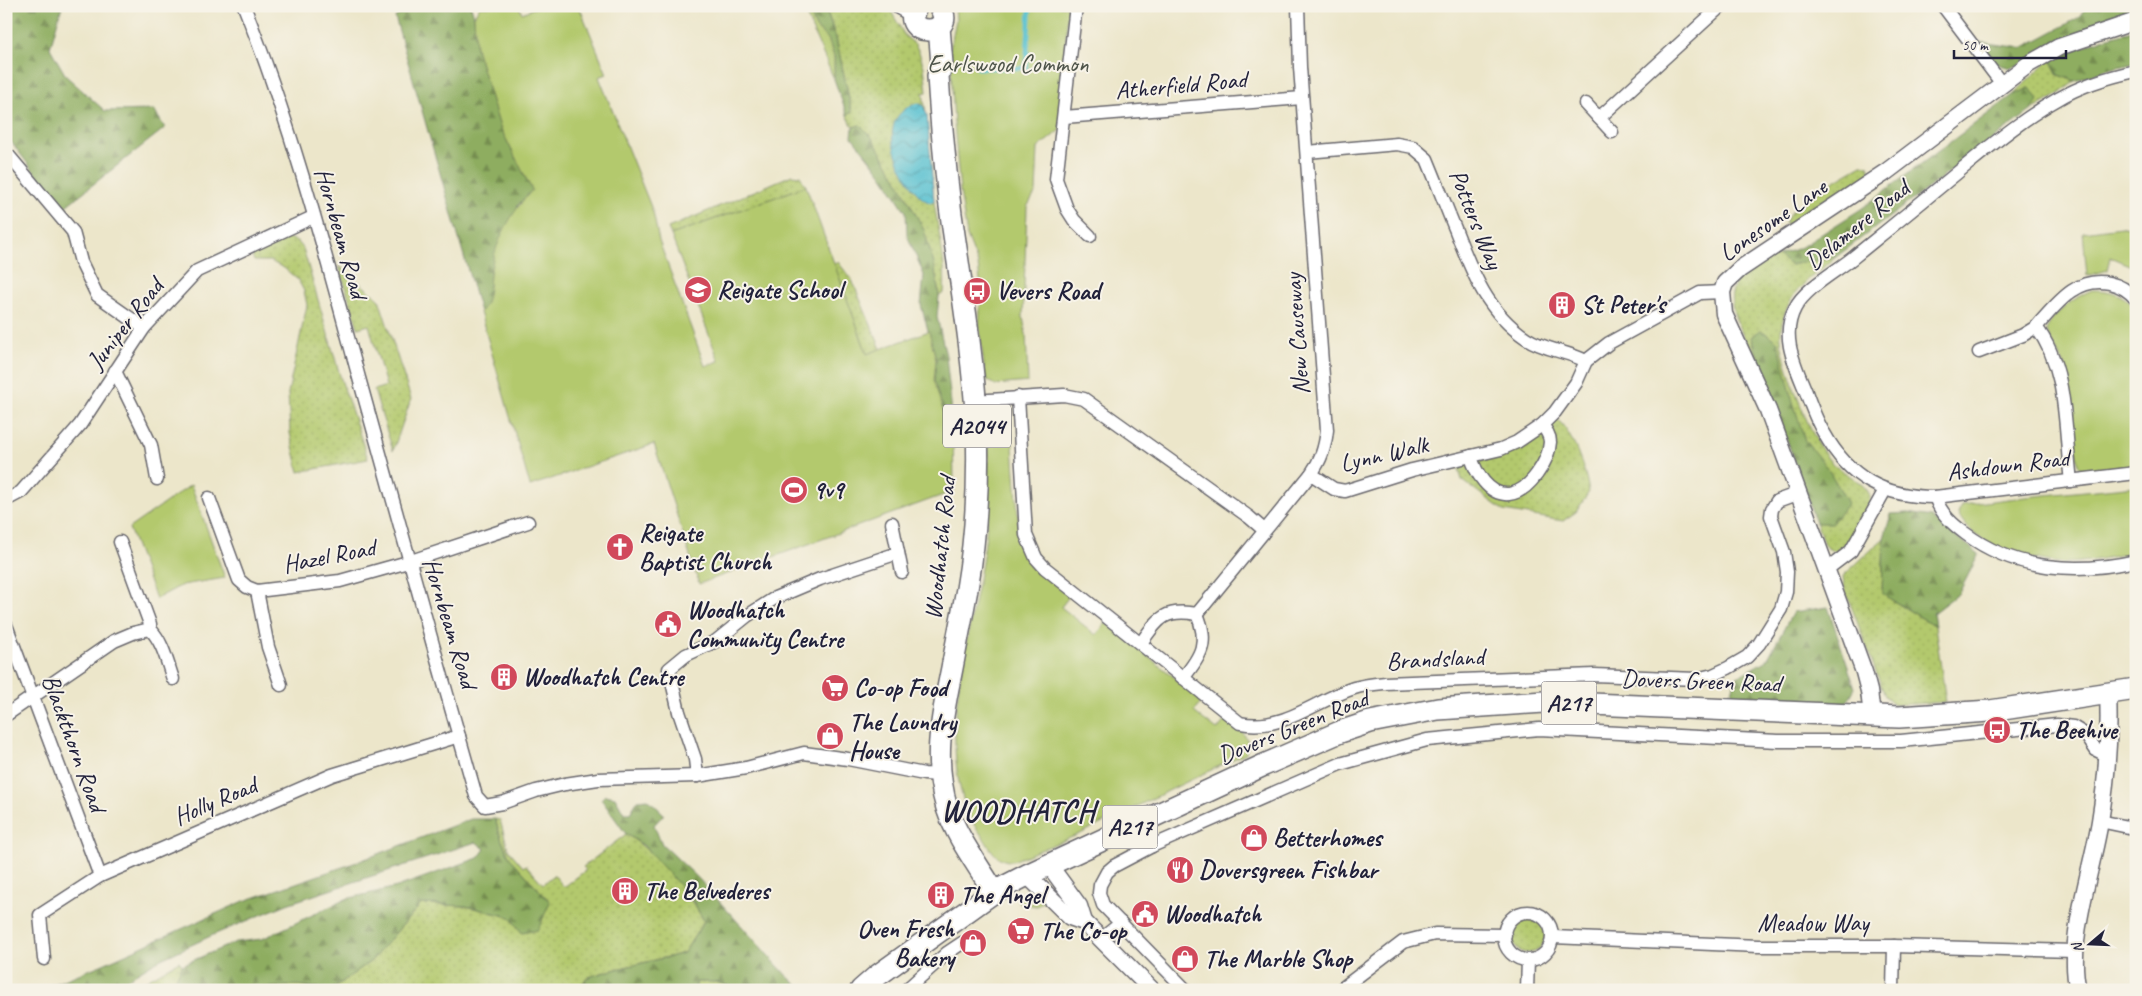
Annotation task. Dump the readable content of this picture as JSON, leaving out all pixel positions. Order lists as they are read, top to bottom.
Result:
{
  "streets": {
    "main road": [
      "A2044",
      "Woodhatch Road",
      "Dovers Green Road",
      "A217"
    ],
    "street": [
      "Atherfield Road",
      "Potters Way",
      "Lonesome Lane",
      "Delamere Road",
      "Hornbeam Road",
      "Juniper Road",
      "New Causeway",
      "Lynn Walk",
      "Ashdown Road",
      "Hazel Road",
      "Brandsland",
      "Blackthorn Road",
      "Holly Road",
      "Meadow Way"
    ]
  },
  "crossings": [
    ["Atherfield Road", "New Causeway"],
    ["Potters Way", "New Causeway"],
    ["Potters Way", "Lynn Walk"],
    ["Lonesome Lane", "Lynn Walk"],
    ["Lonesome Lane", "Brandsland"],
    ["Lonesome Lane", "Dovers Green Road"],
    ["Delamere Road", "Ashdown Road"],
    ["Hornbeam Road", "Juniper Road"],
    ["Hornbeam Road", "Woodhatch Road"],
    ["Hornbeam Road", "Hazel Road"],
    ["Hornbeam Road", "Holly Road"],
    ["New Causeway", "Lynn Walk"],
    ["Woodhatch Road", "A217"],
    ["Dovers Green Road", "A217"],
    ["Blackthorn Road", "Holly Road"]
  ],
  "districts": ["WOODHATCH"],
  "parks": ["Earlswood Common"],
  "places": {
    "school or university": ["Reigate School"],
    "bus stop": ["Vevers Road", "The Beehive"],
    "building": [
      "St Peter's",
      "Woodhatch Centre",
      "The Belvederes",
      "The Angel"
    ],
    "sports": ["9v9"],
    "church": ["Reigate Baptist Church"],
    "public building": ["Woodhatch Community Centre", "Woodhatch"],
    "supermarket": ["Co-op Food", "The Co-op"],
    "shop": [
      "The Laundry House",
      "Betterhomes",
      "Oven Fresh Bakery",
      "The Marble Shop"
    ],
    "restaurant": ["Doversgreen Fishbar"]
  },
  "scale_bar": "50 m",
  "north": "left"
}
